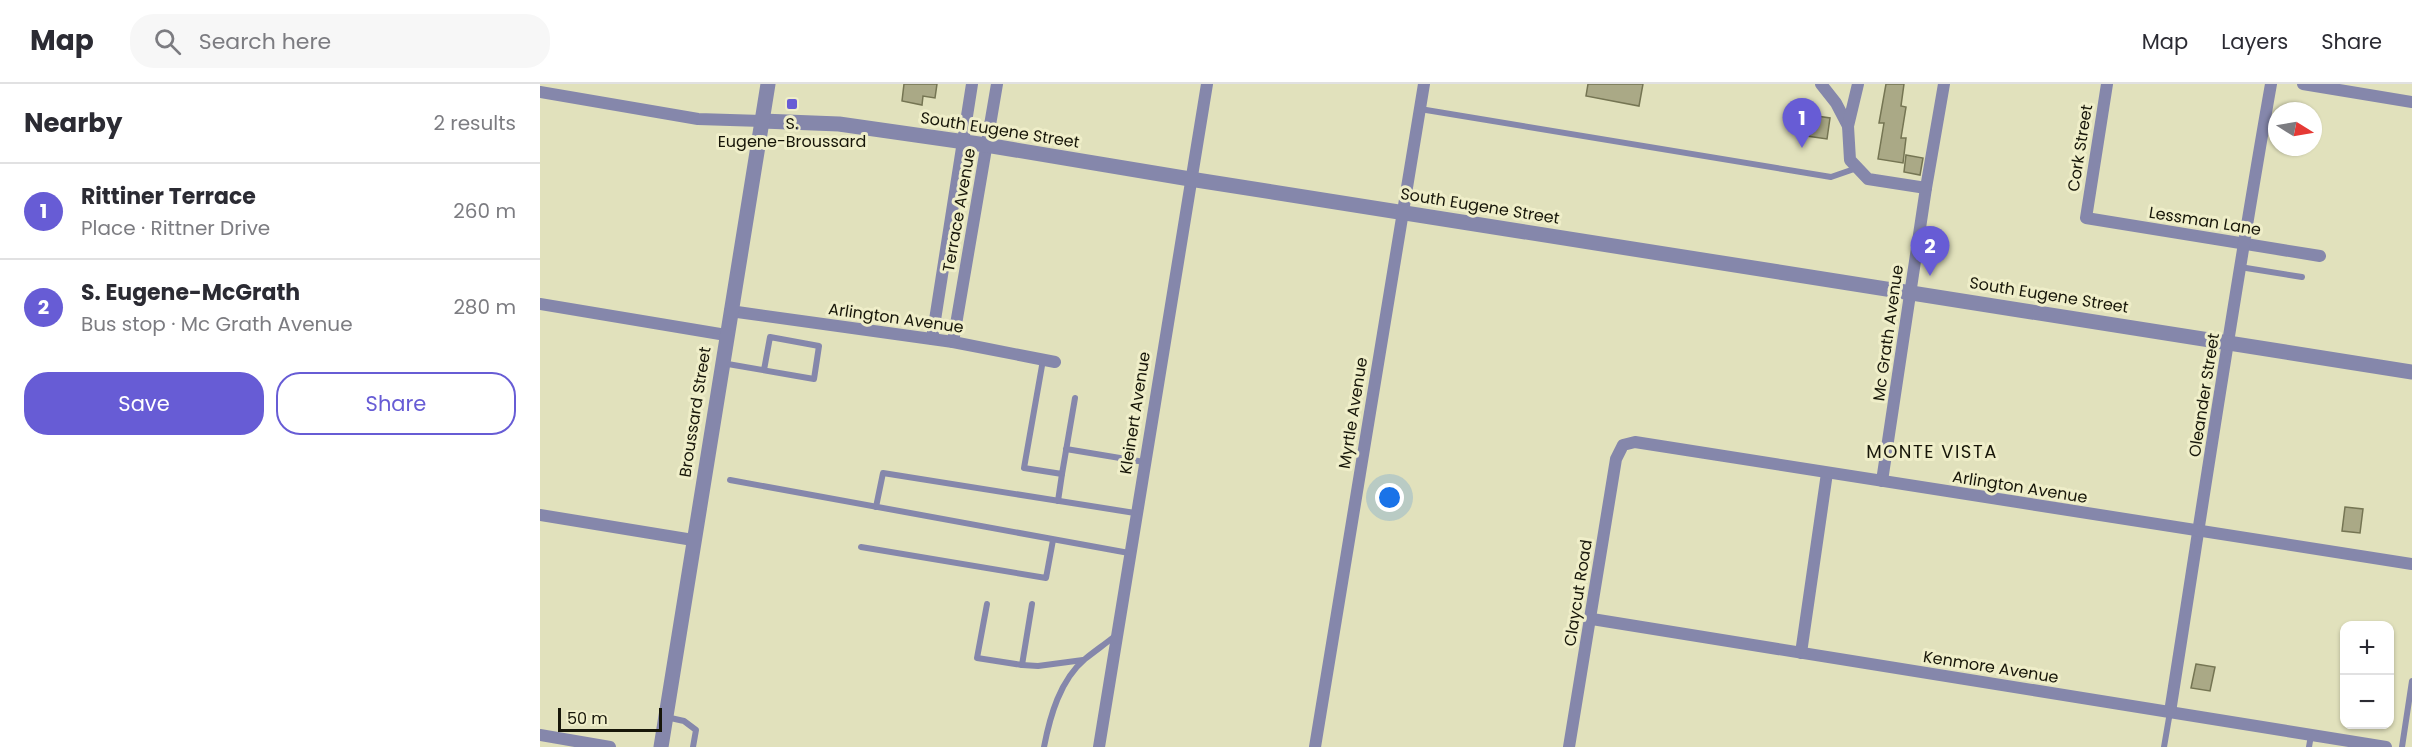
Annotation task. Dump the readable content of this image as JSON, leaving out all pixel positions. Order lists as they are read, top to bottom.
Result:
{
  "streets": {
    "street": [
      "South Eugene Street",
      "Cork Street",
      "Terrace Avenue",
      "Lessman Lane",
      "Arlington Avenue",
      "Mc Grath Avenue",
      "Oleander Street",
      "Broussard Street",
      "Kleinert Avenue",
      "Myrtle Avenue",
      "Claycut Road",
      "Kenmore Avenue"
    ]
  },
  "crossings": [
    ["South Eugene Street", "Terrace Avenue"],
    ["South Eugene Street", "Mc Grath Avenue"],
    ["South Eugene Street", "Oleander Street"],
    ["South Eugene Street", "Broussard Street"],
    ["South Eugene Street", "Kleinert Avenue"],
    ["South Eugene Street", "Myrtle Avenue"],
    ["Cork Street", "Lessman Lane"],
    ["Terrace Avenue", "Arlington Avenue"],
    ["Lessman Lane", "Oleander Street"],
    ["Arlington Avenue", "Mc Grath Avenue"],
    ["Arlington Avenue", "Oleander Street"],
    ["Arlington Avenue", "Broussard Street"],
    ["Arlington Avenue", "Claycut Road"],
    ["Oleander Street", "Kenmore Avenue"],
    ["Claycut Road", "Kenmore Avenue"]
  ],
  "districts": ["MONTE VISTA"],
  "places": {
    "transit": ["S. Eugene-Broussard"]
  },
  "scale_bar": "50 m",
  "north": "right",
  "page": {
    "header": "Map",
    "search": "Search here",
    "nav": ["Map", "Layers", "Share"],
    "heading": ["Nearby", "2 results"],
    "pins": ["1", "2"],
    "list": [
      {
        "mark": "1",
        "name": "Rittiner Terrace",
        "note": "Place · Rittner Drive",
        "value": "260 m"
      },
      {
        "mark": "2",
        "name": "S. Eugene-McGrath",
        "note": "Bus stop · Mc Grath Avenue",
        "value": "280 m"
      }
    ],
    "buttons": ["Save", "Share"],
    "map_buttons": ["+", "−"],
    "scale": "50 m"
  }
}
